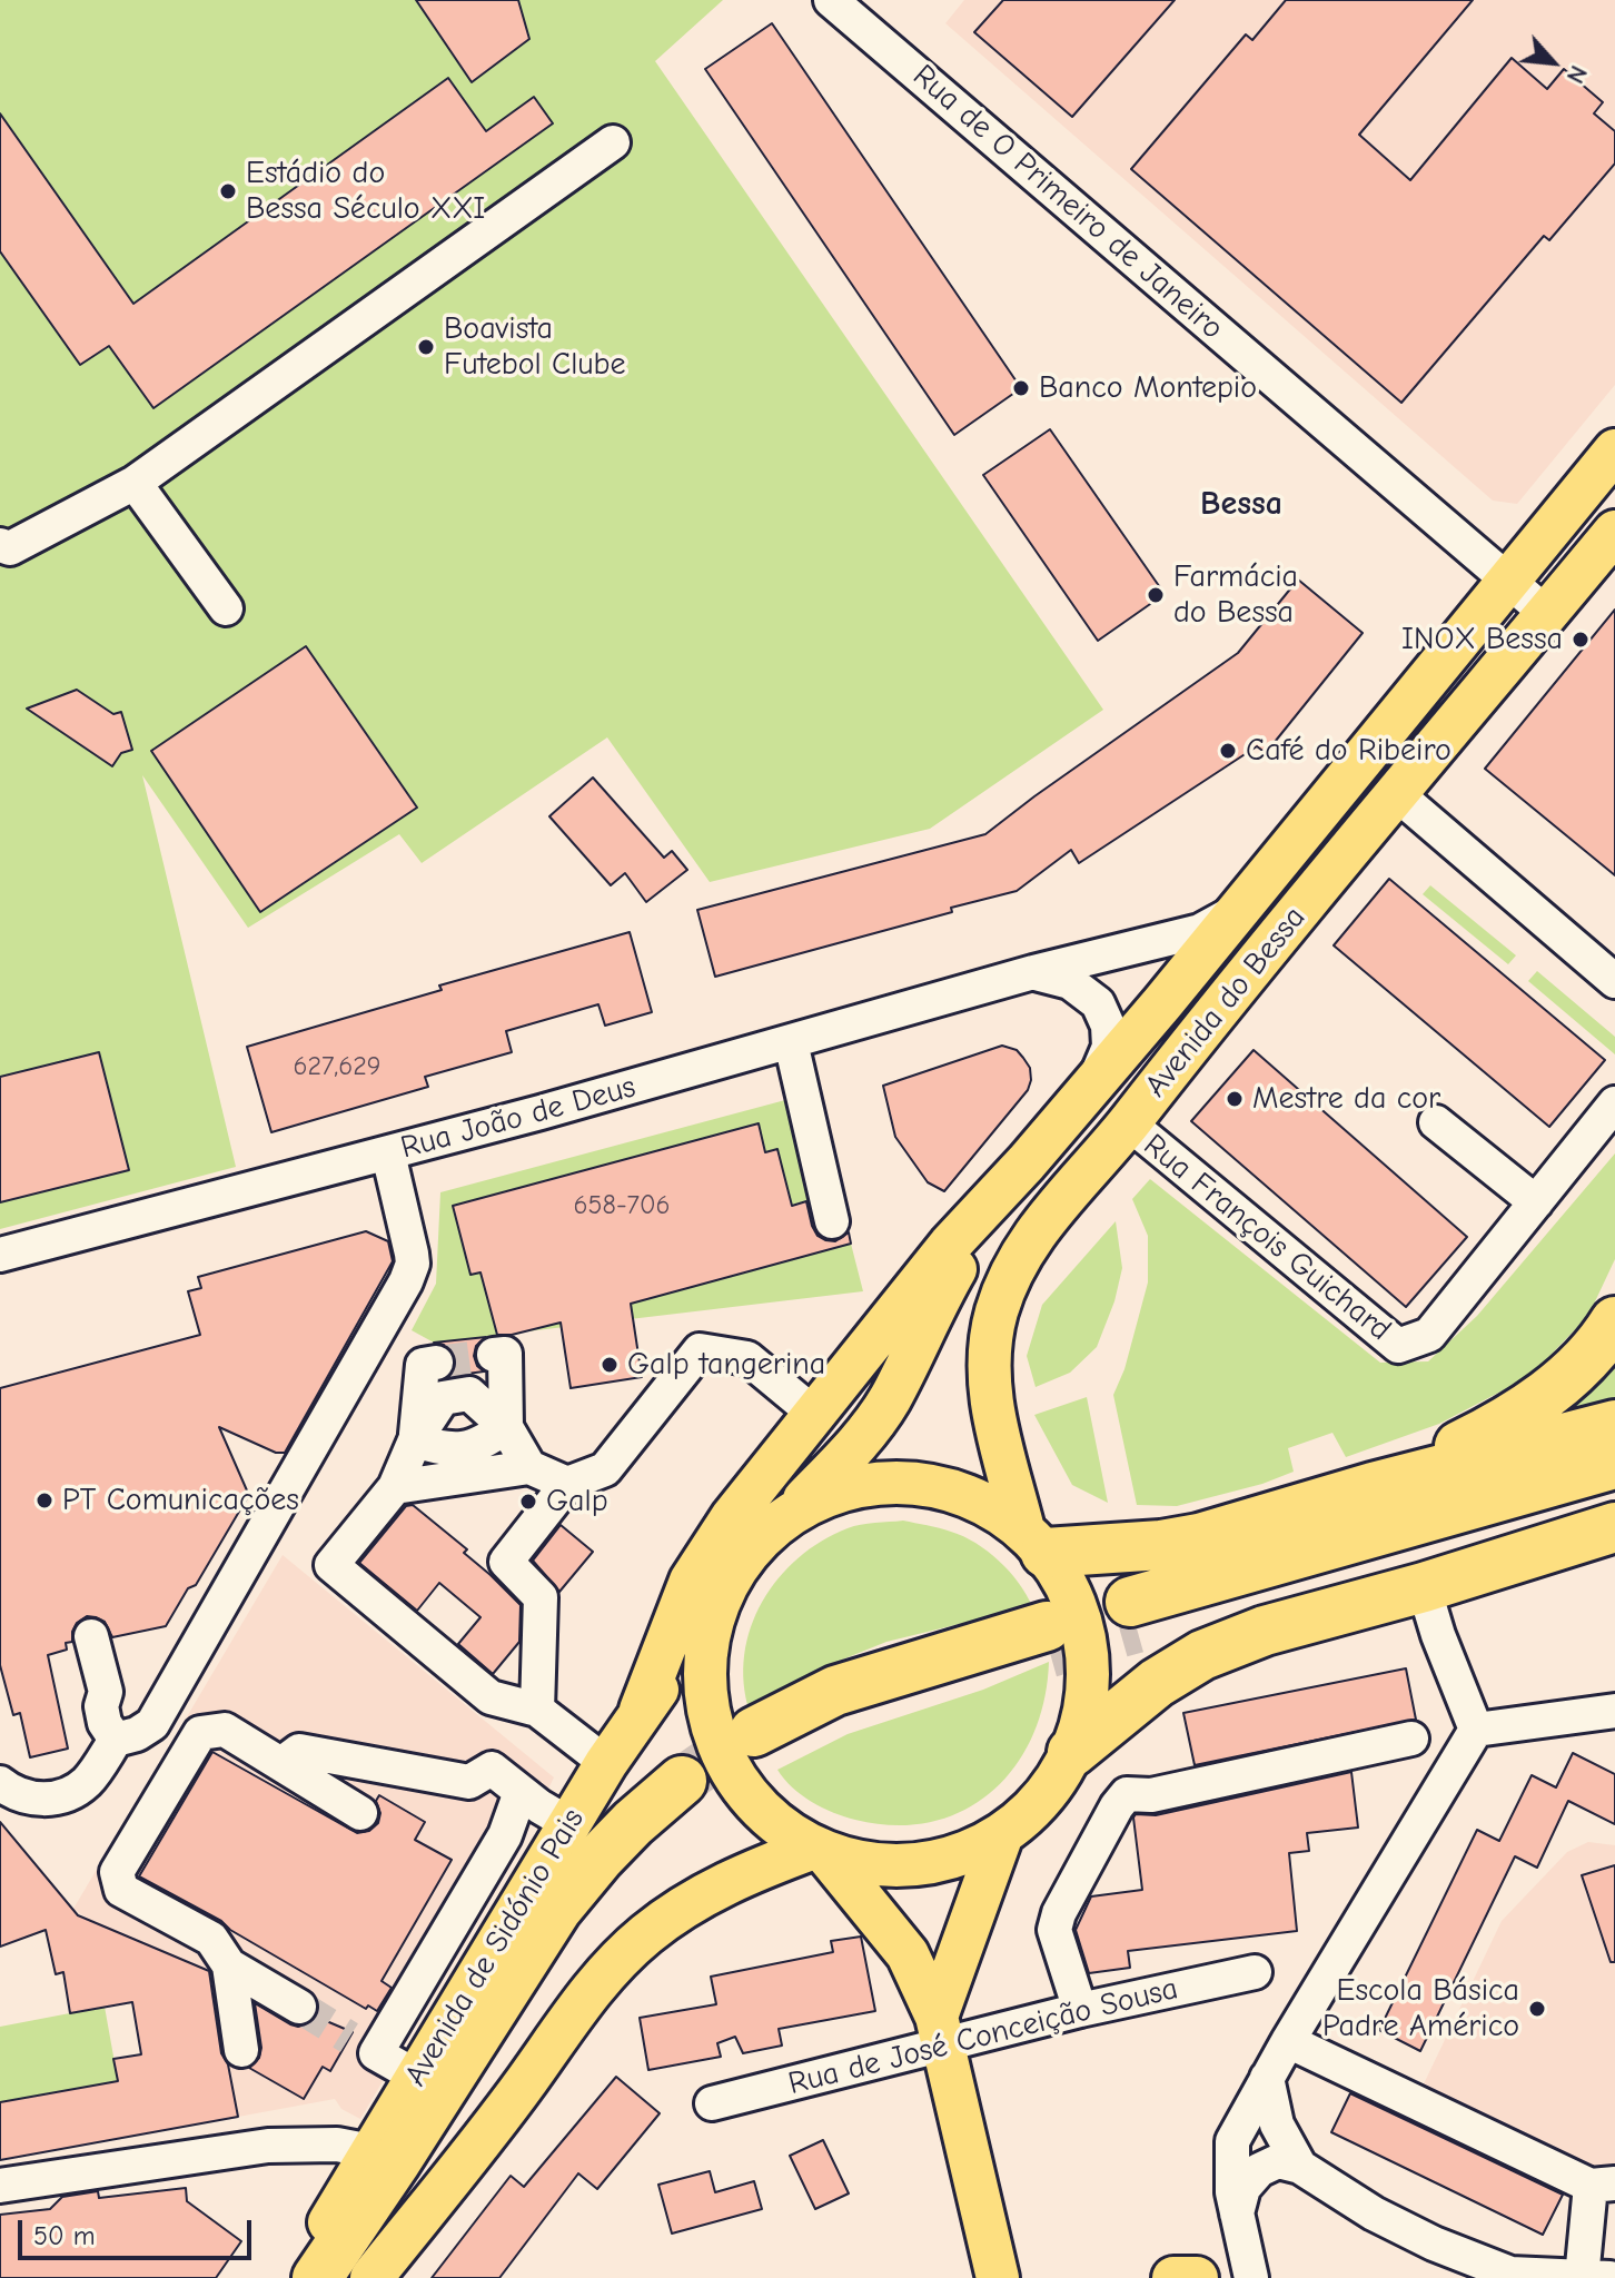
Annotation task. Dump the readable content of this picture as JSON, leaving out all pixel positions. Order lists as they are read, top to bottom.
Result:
{
  "streets": {
    "main road": ["Avenida do Bessa", "Avenida de Sidónio Pais"],
    "street": [
      "Rua de O Primeiro de Janeiro",
      "Rua João de Deus",
      "Rua François Guichard",
      "Rua de José Conceição Sousa"
    ]
  },
  "crossings": [
    ["Rua de O Primeiro de Janeiro", "Avenida do Bessa"],
    ["Avenida do Bessa", "Rua João de Deus"],
    ["Avenida do Bessa", "Rua François Guichard"],
    ["Avenida do Bessa", "Avenida de Sidónio Pais"]
  ],
  "districts": ["Bessa"],
  "places": [
    "Estádio do Bessa Século XXI",
    "Boavista Futebol Clube",
    "Banco Montepio",
    "Farmácia do Bessa",
    "INOX Bessa",
    "Café do Ribeiro",
    "Mestre da cor",
    "Galp tangerina",
    "PT Comunicações",
    "Galp",
    "Escola Básica Padre Américo"
  ],
  "house_numbers": ["627,629", "658-706"],
  "scale_bar": "50 m",
  "north": "bottom right"
}
